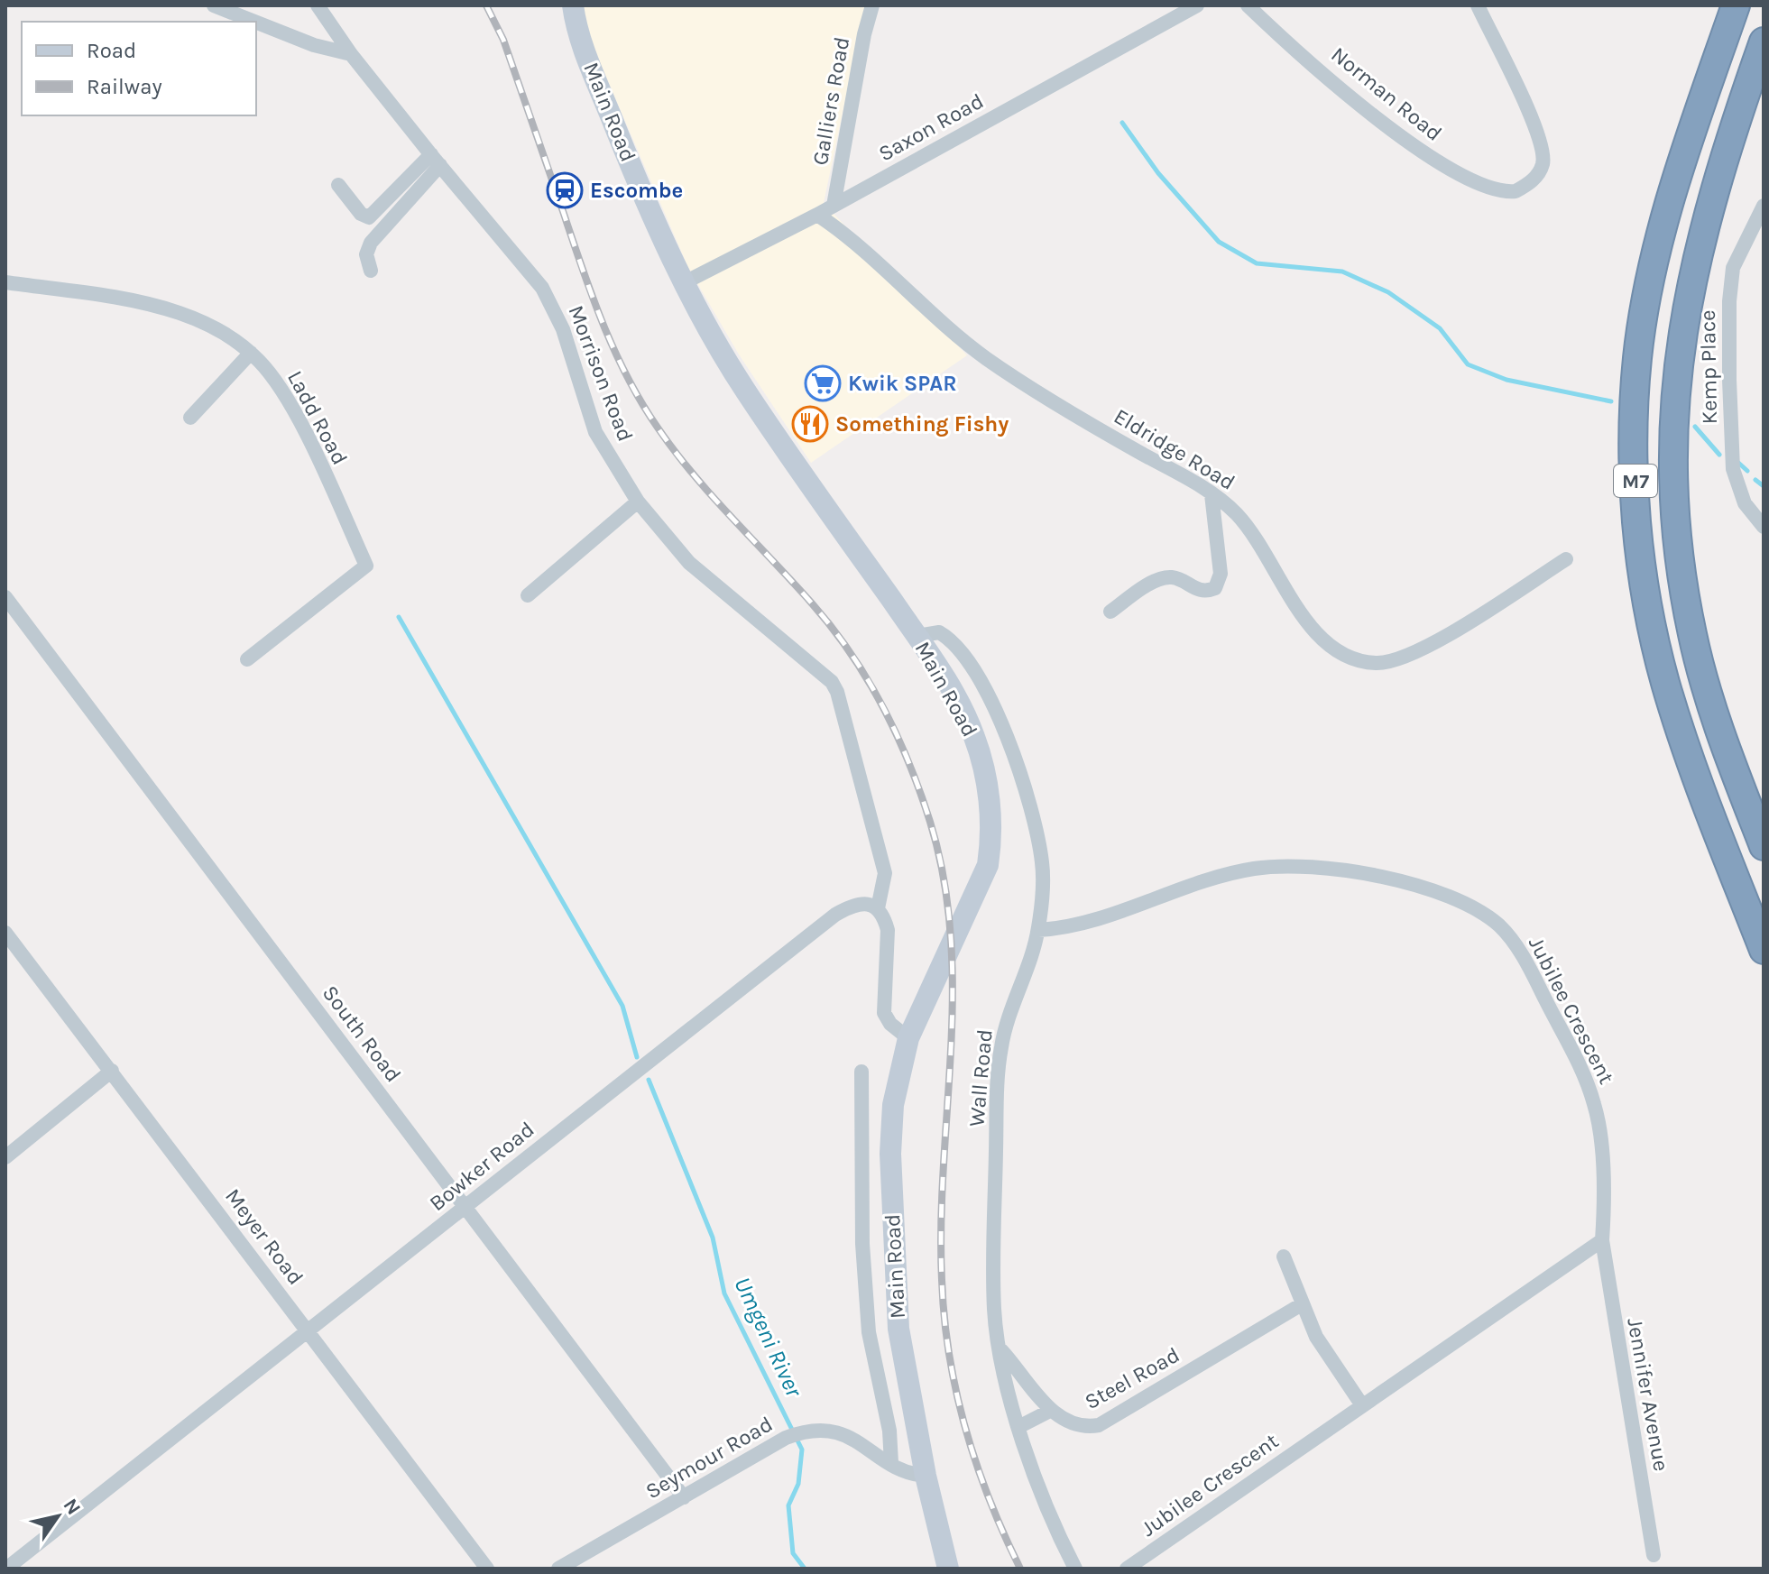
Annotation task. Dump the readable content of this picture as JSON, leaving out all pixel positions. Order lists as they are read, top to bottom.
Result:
{
  "streets": {
    "highway": ["M7"],
    "main road": ["Main Road"],
    "street": [
      "Norman Road",
      "Galliers Road",
      "Saxon Road",
      "Kemp Place",
      "Morrison Road",
      "Ladd Road",
      "Eldridge Road",
      "Jubilee Crescent",
      "South Road",
      "Wall Road",
      "Bowker Road",
      "Meyer Road",
      "Steel Road",
      "Jennifer Avenue",
      "Seymour Road"
    ]
  },
  "crossings": [
    ["Galliers Road", "Saxon Road"],
    ["Main Road", "Saxon Road"],
    ["Main Road", "Wall Road"],
    ["Main Road", "Seymour Road"],
    ["Saxon Road", "Eldridge Road"],
    ["Morrison Road", "Bowker Road"],
    ["Jubilee Crescent", "Wall Road"],
    ["Jubilee Crescent", "Jennifer Avenue"],
    ["South Road", "Bowker Road"],
    ["South Road", "Seymour Road"],
    ["Wall Road", "Steel Road"],
    ["Bowker Road", "Meyer Road"]
  ],
  "water": ["Umgeni River"],
  "places": {
    "station": ["Escombe"],
    "supermarket": ["Kwik SPAR"],
    "restaurant": ["Something Fishy"]
  },
  "legend": ["Road", "Railway"],
  "north": "top right"
}
